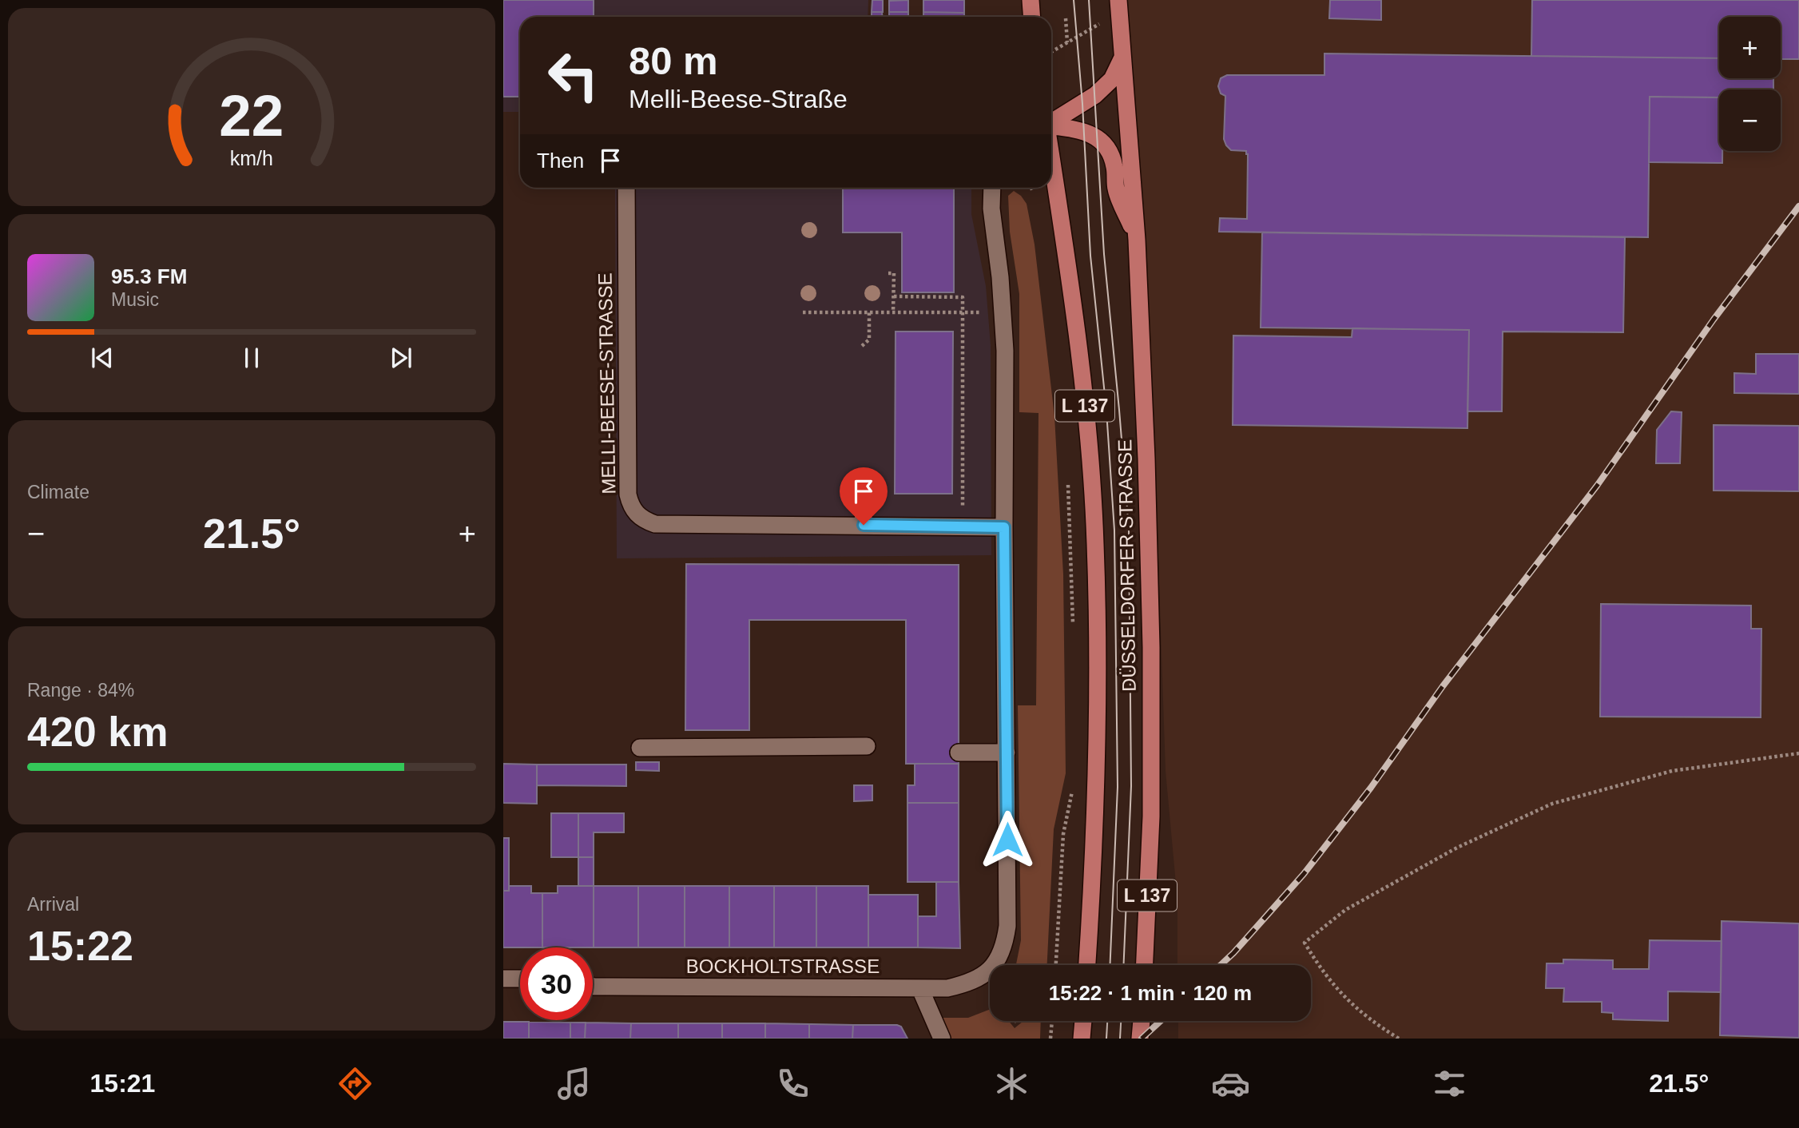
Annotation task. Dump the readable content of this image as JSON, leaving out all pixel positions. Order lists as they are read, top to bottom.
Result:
{
  "streets": {
    "main road": ["L 137", "DÜSSELDORFER STRASSE"],
    "street": ["MELLI-BEESE-STRASSE", "BOCKHOLTSTRASSE"]
  },
  "crossings": [
    ["L 137", "DÜSSELDORFER STRASSE"]
  ],
  "page": {
    "map_buttons": ["+", "−"],
    "turn": ["80 m", "Melli-Beese-Straße"],
    "then": "Then",
    "song": ["95.3 FM", "Music"],
    "tile": [
      "Climate",
      ["Range · 84%", "420 km"],
      ["Arrival", "15:22"]
    ],
    "heat": ["−", "21.5°", "+"],
    "limit": "30",
    "trip": "15:22 · 1 min · 120 m",
    "tabs": ["15:21", "21.5°"],
    "gauge": ["22", "km/h"]
  }
}
